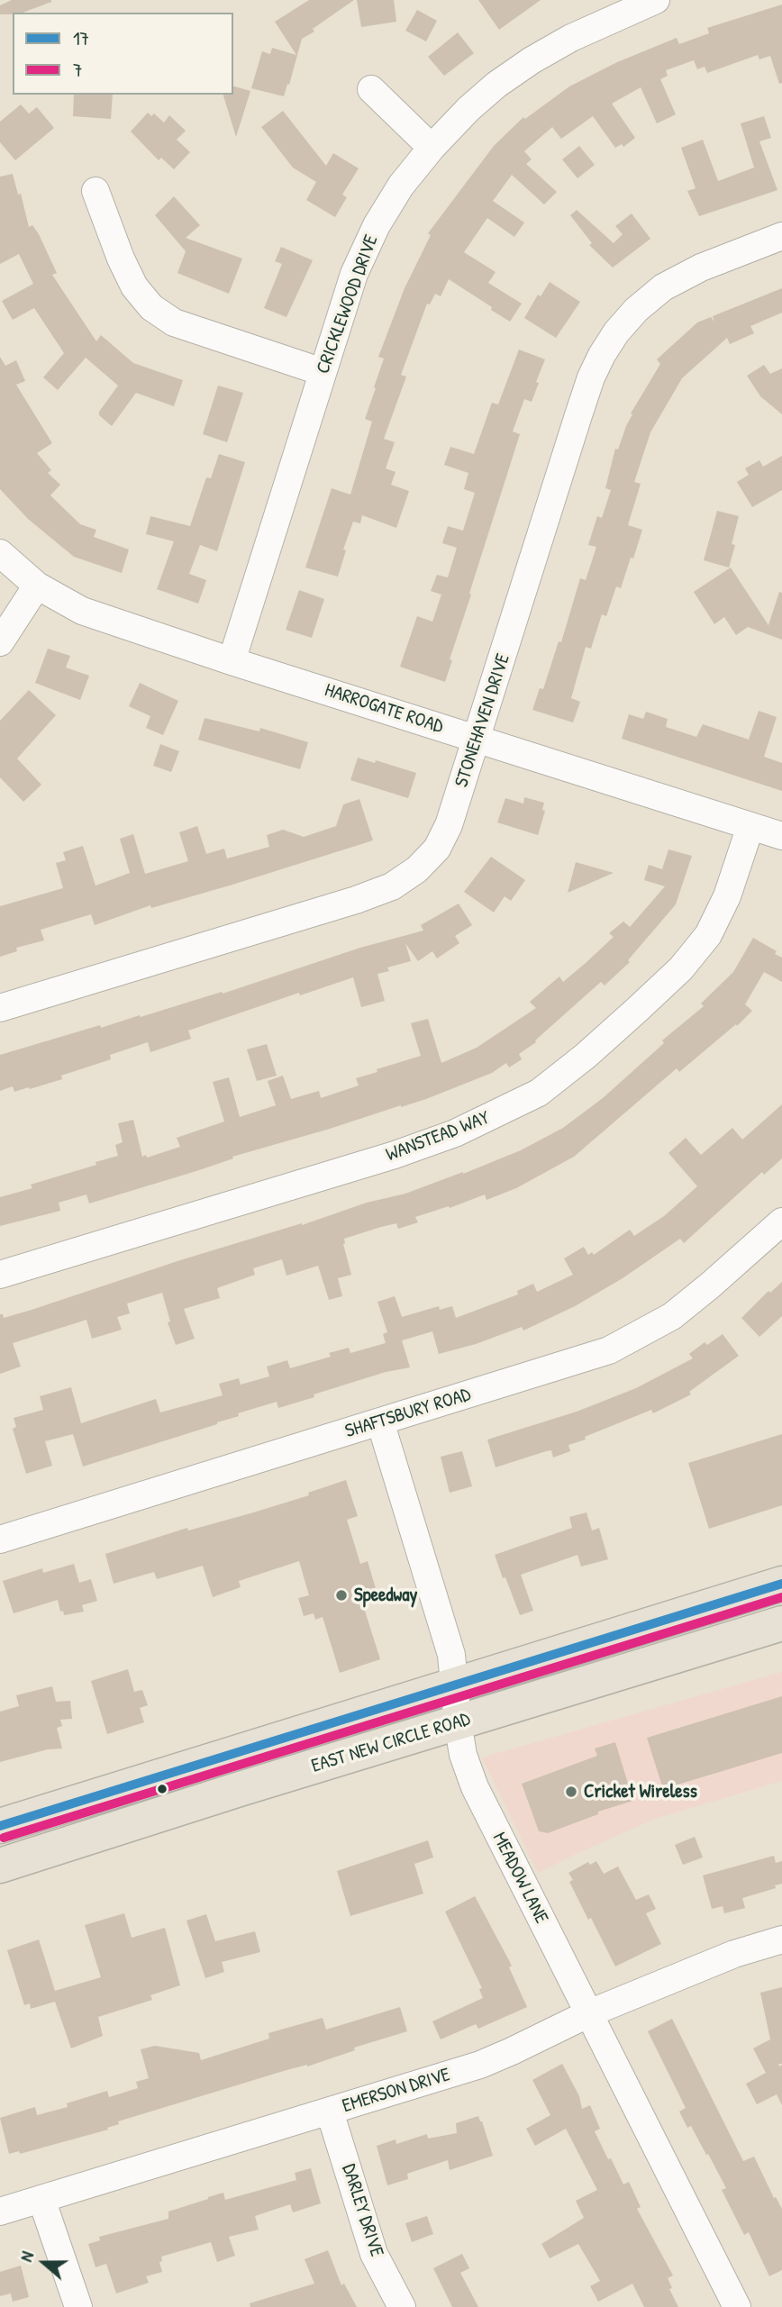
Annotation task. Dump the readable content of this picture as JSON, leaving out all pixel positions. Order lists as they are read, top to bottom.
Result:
{
  "streets": {
    "highway": ["EAST NEW CIRCLE ROAD"],
    "street": [
      "CRICKLEWOOD DRIVE",
      "HARROGATE ROAD",
      "STONEHAVEN DRIVE",
      "WANSTEAD WAY",
      "SHAFTSBURY ROAD",
      "MEADOW LANE",
      "EMERSON DRIVE",
      "DARLEY DRIVE"
    ]
  },
  "crossings": [
    ["CRICKLEWOOD DRIVE", "HARROGATE ROAD"],
    ["HARROGATE ROAD", "STONEHAVEN DRIVE"],
    ["HARROGATE ROAD", "WANSTEAD WAY"],
    ["SHAFTSBURY ROAD", "MEADOW LANE"],
    ["EAST NEW CIRCLE ROAD", "MEADOW LANE"],
    ["MEADOW LANE", "EMERSON DRIVE"],
    ["EMERSON DRIVE", "DARLEY DRIVE"]
  ],
  "places": ["Speedway", "Cricket Wireless"],
  "lines": ["transit line 17", "transit line 7"],
  "legend": ["17", "7"],
  "north": "left"
}
